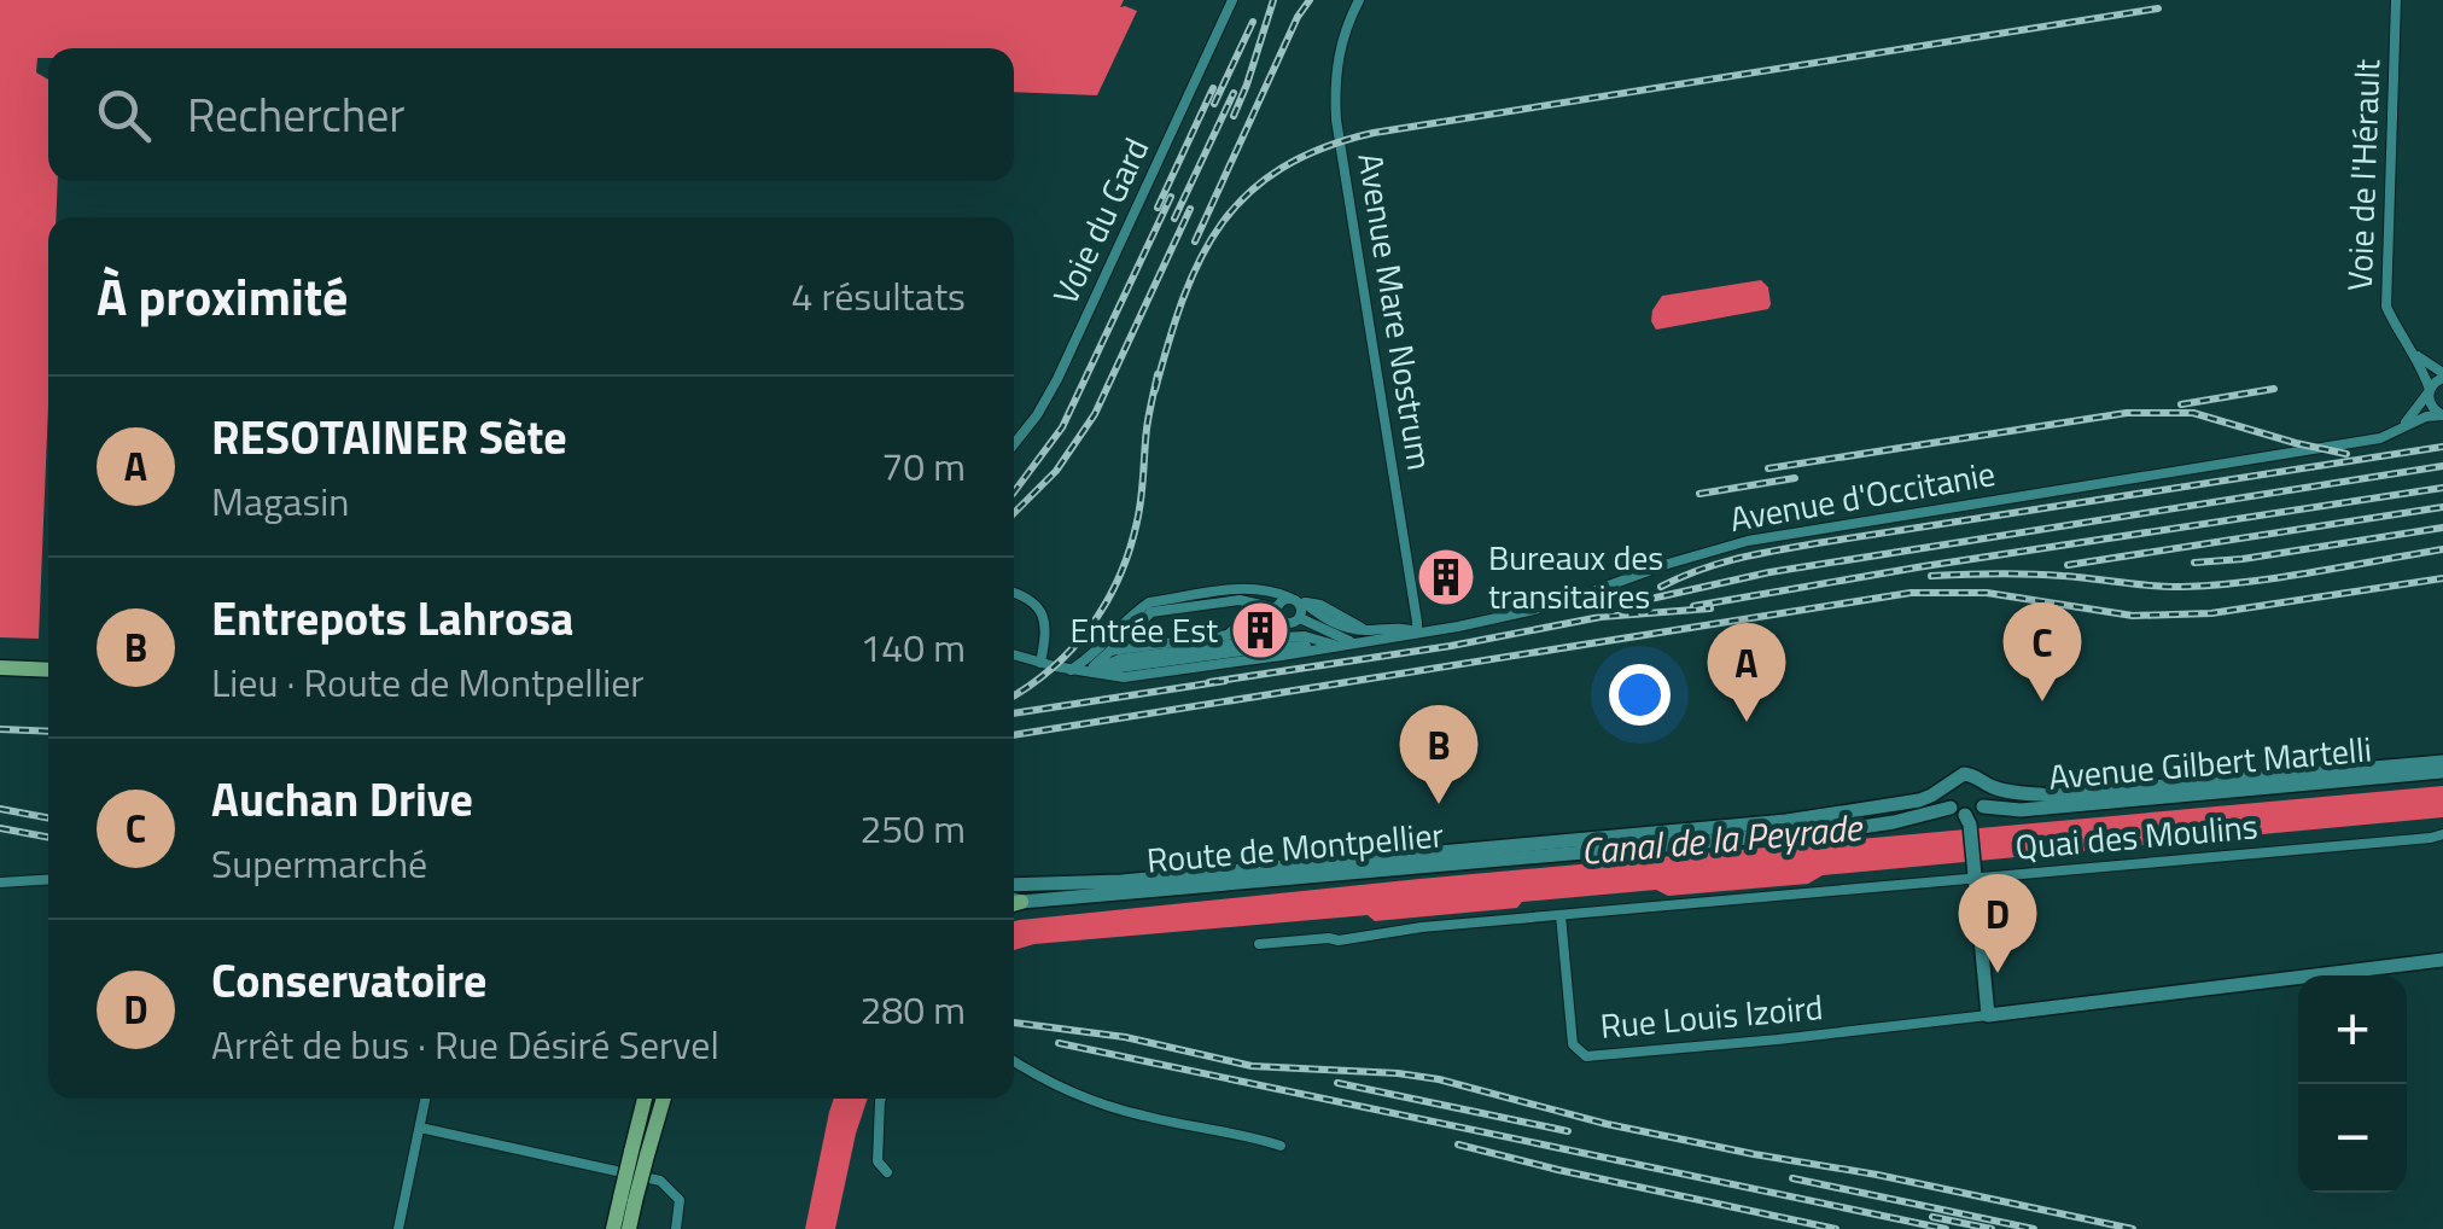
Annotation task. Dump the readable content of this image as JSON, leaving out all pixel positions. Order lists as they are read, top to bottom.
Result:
{
  "streets": {
    "main road": ["Avenue Gilbert Martelli", "Route de Montpellier"],
    "street": [
      "Voie de l'Hérault",
      "Voie du Gard",
      "Avenue Mare Nostrum",
      "Avenue d'Occitanie",
      "Quai des Moulins",
      "Rue Louis Izoird"
    ]
  },
  "crossings": [
    ["Voie de l'Hérault", "Avenue d'Occitanie"],
    ["Avenue Mare Nostrum", "Avenue d'Occitanie"],
    ["Avenue Gilbert Martelli", "Route de Montpellier"],
    ["Quai des Moulins", "Rue Louis Izoird"]
  ],
  "water": ["Canal de la Peyrade"],
  "places": {
    "building": ["Bureaux des transitaires", "Entrée Est"]
  },
  "page": {
    "search": "Rechercher",
    "heading": ["À proximité", "4 résultats"],
    "list": [
      {
        "mark": "A",
        "name": "RESOTAINER Sète",
        "note": "Magasin",
        "value": "70 m"
      },
      {
        "mark": "B",
        "name": "Entrepots Lahrosa",
        "note": "Lieu · Route de Montpellier",
        "value": "140 m"
      },
      {
        "mark": "C",
        "name": "Auchan Drive",
        "note": "Supermarché",
        "value": "250 m"
      },
      {
        "mark": "D",
        "name": "Conservatoire",
        "note": "Arrêt de bus · Rue Désiré Servel",
        "value": "280 m"
      }
    ],
    "pins": [
      "C",
      "A",
      "B",
      "D"
    ],
    "map_buttons": ["+", "−"]
  }
}
